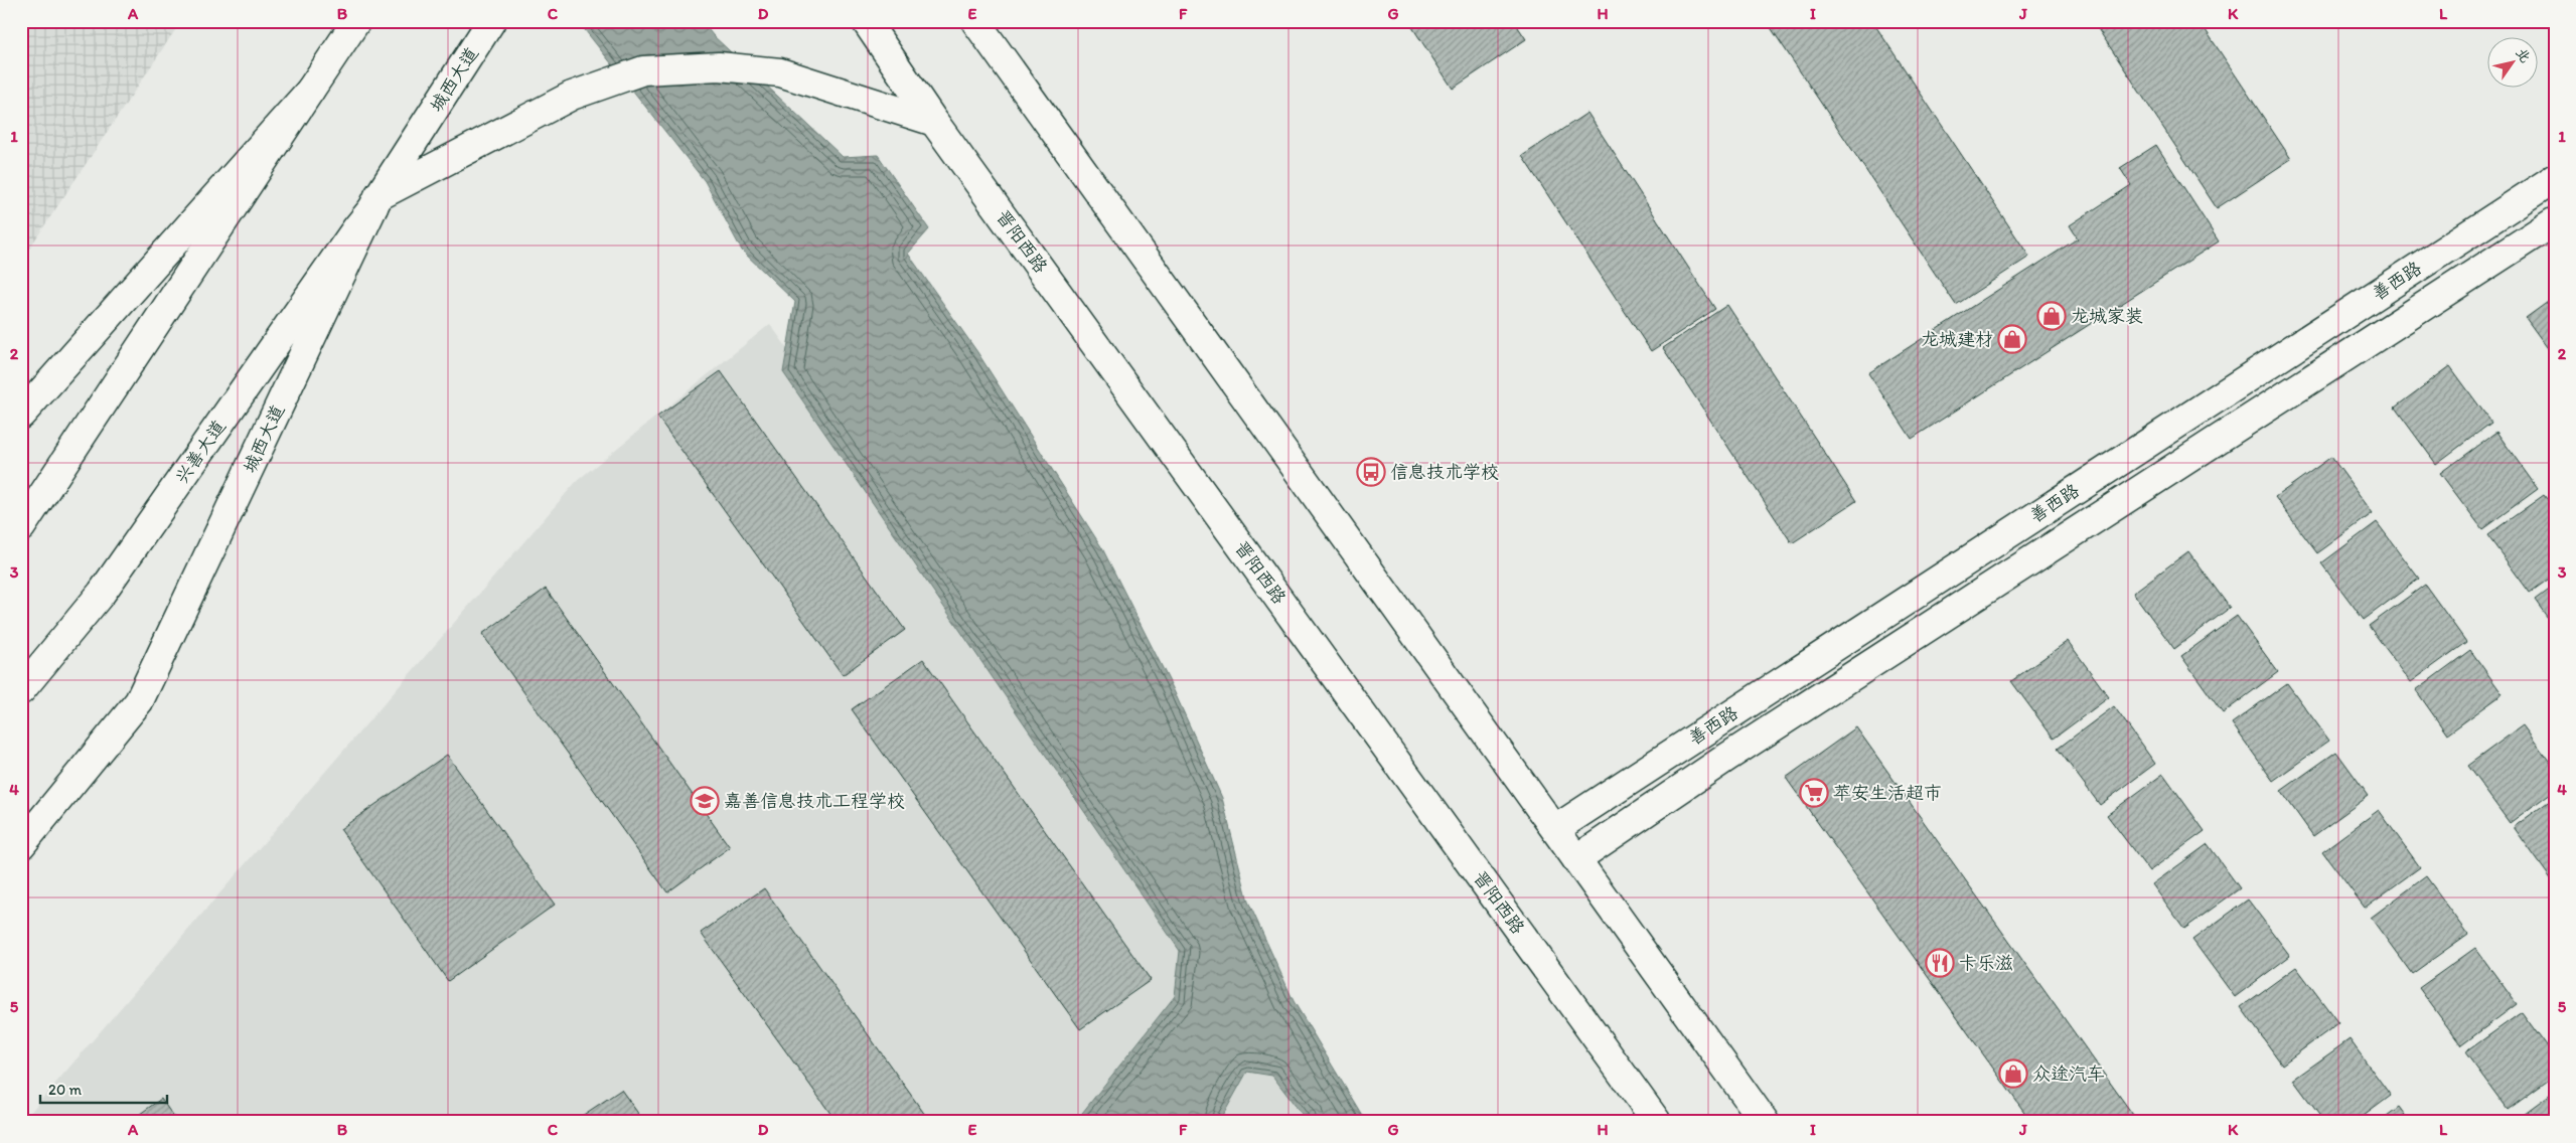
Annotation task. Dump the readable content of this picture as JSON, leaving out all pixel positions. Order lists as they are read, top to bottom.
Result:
{
  "streets": {
    "main road": [
      "城西大道",
      "晋阳西路",
      "善西路",
      "兴善大道"
    ]
  },
  "crossings": [
    ["城西大道", "兴善大道"]
  ],
  "places": {
    "shop": ["龙城家装", "龙城建材", "众途汽车"],
    "bus stop": ["信息技术学校"],
    "supermarket": ["苹安生活超市"],
    "school or university": ["嘉善信息技术工程学校"],
    "restaurant": ["卡乐滋"]
  },
  "scale_bar": "20 m",
  "north": "top right",
  "grid": {
    "columns": [
      "A",
      "B",
      "C",
      "D",
      "E",
      "F",
      "G",
      "H",
      "I",
      "J",
      "K",
      "L"
    ],
    "rows": [
      "1",
      "2",
      "3",
      "4",
      "5"
    ]
  }
}
